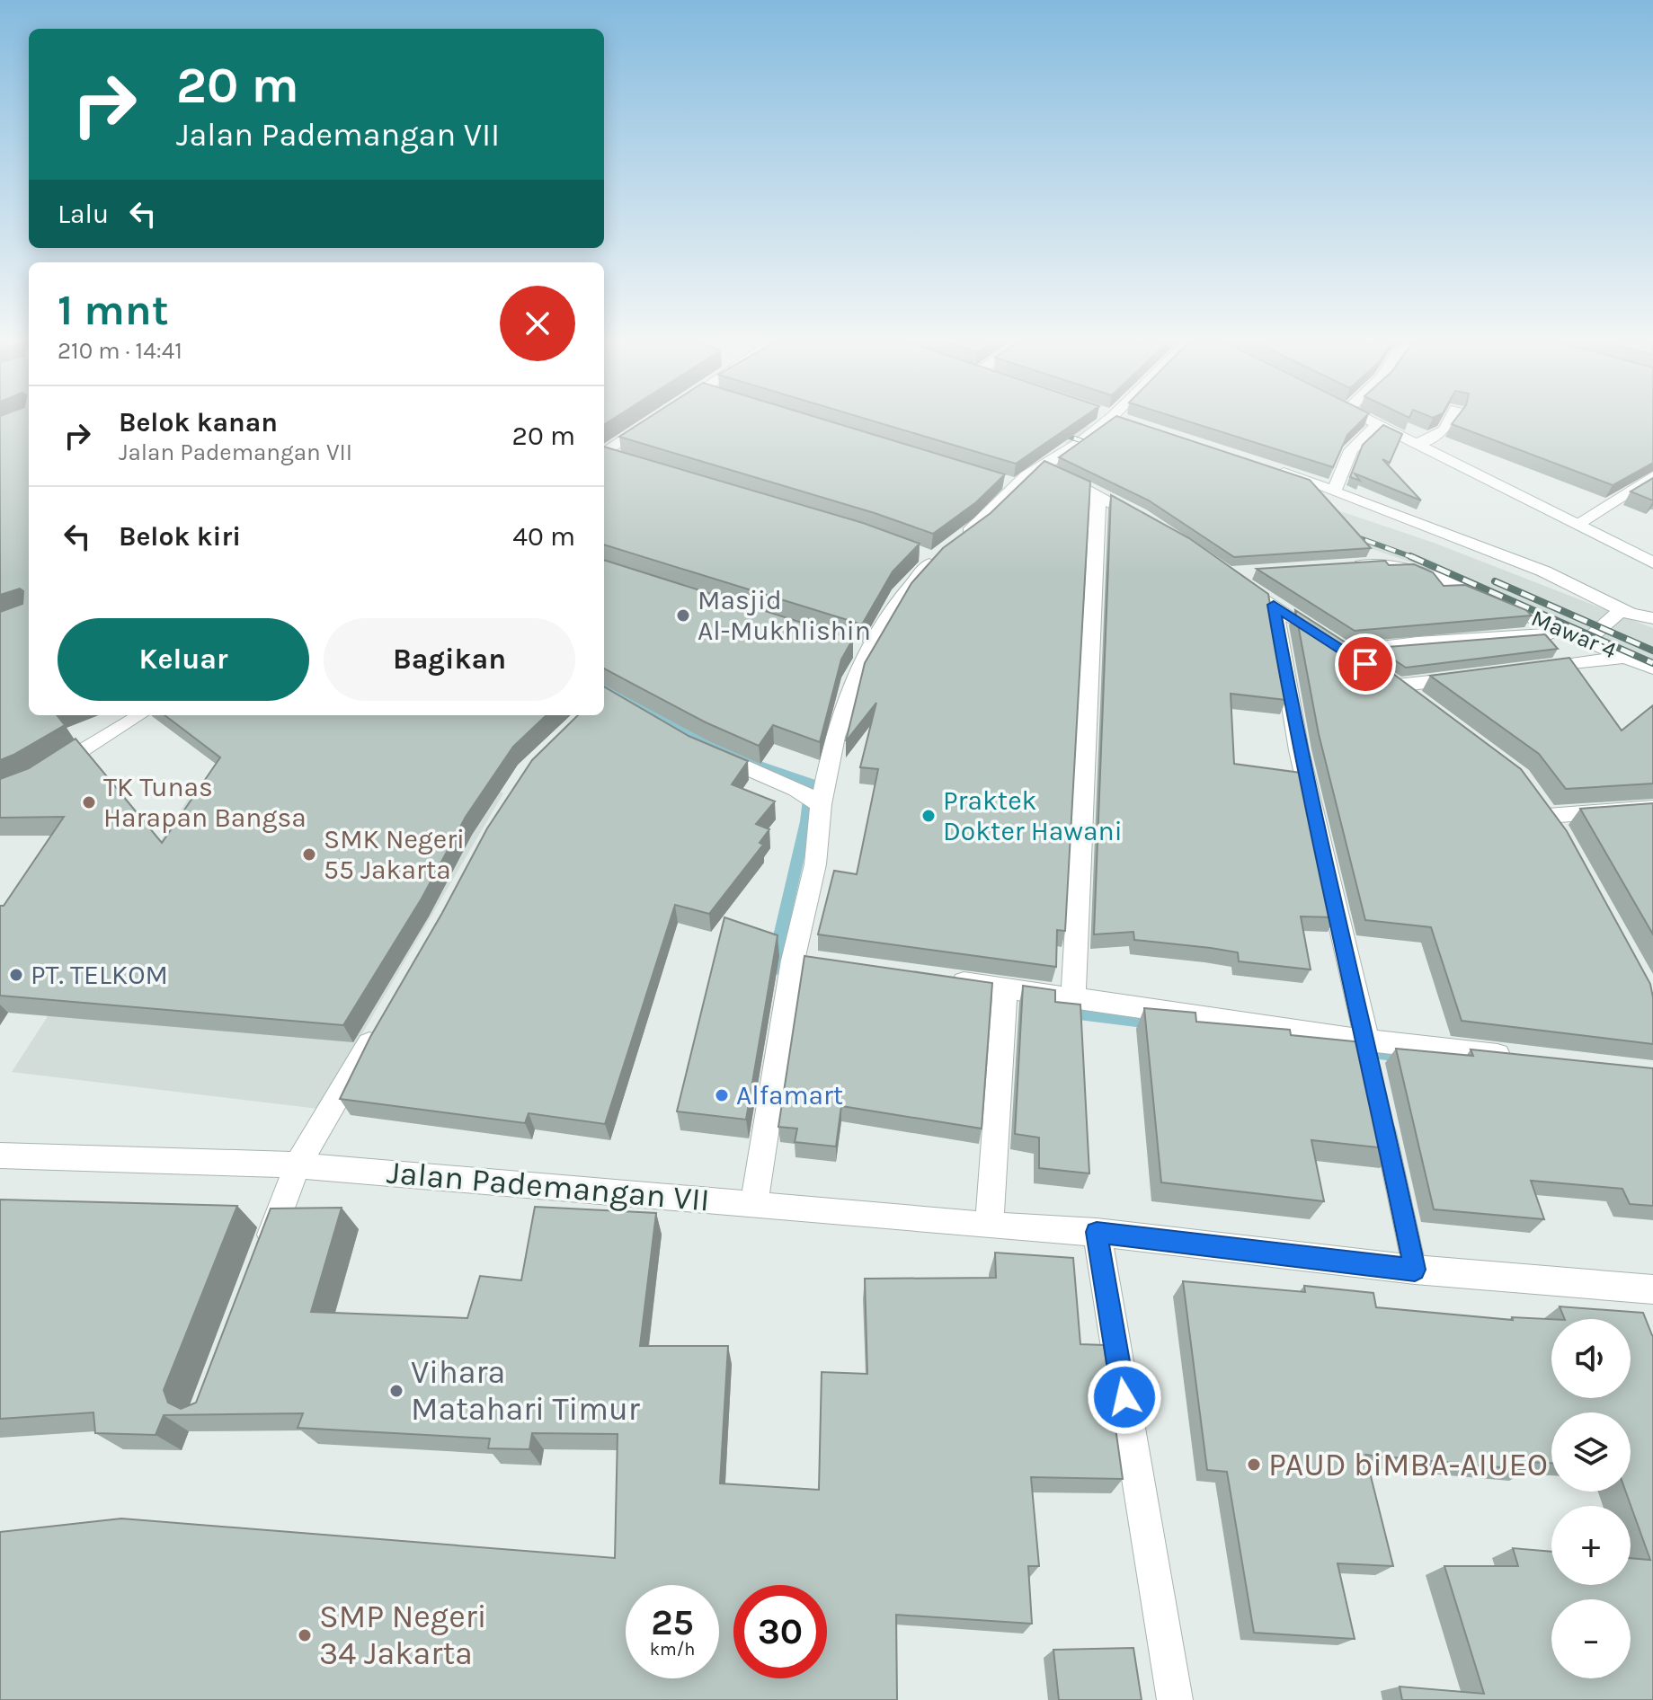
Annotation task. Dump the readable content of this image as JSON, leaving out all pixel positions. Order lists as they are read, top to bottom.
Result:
{
  "streets": {
    "street": ["Mawar 4", "Jalan Pademangan VII"]
  },
  "places": [
    "Masjid Al-Mukhlishin",
    "TK Tunas Harapan Bangsa",
    "Praktek Dokter Hawani",
    "SMK Negeri 55 Jakarta",
    "PT. TELKOM",
    "Alfamart",
    "Vihara Matahari Timur",
    "PAUD biMBA-AIUEO",
    "SMP Negeri 34 Jakarta"
  ],
  "page": {
    "turn": ["20 m", "Jalan Pademangan VII"],
    "then": "Lalu",
    "heading": ["1 mnt", "210 m · 14:41"],
    "list": [
      {
        "name": "Belok kanan",
        "note": "Jalan Pademangan VII",
        "value": "20 m"
      },
      {
        "name": "Belok kiri",
        "value": "40 m"
      }
    ],
    "buttons": ["Keluar", "Bagikan"],
    "map_buttons": ["+", "−"],
    "speed": "25 km/h",
    "limit": "30"
  }
}
